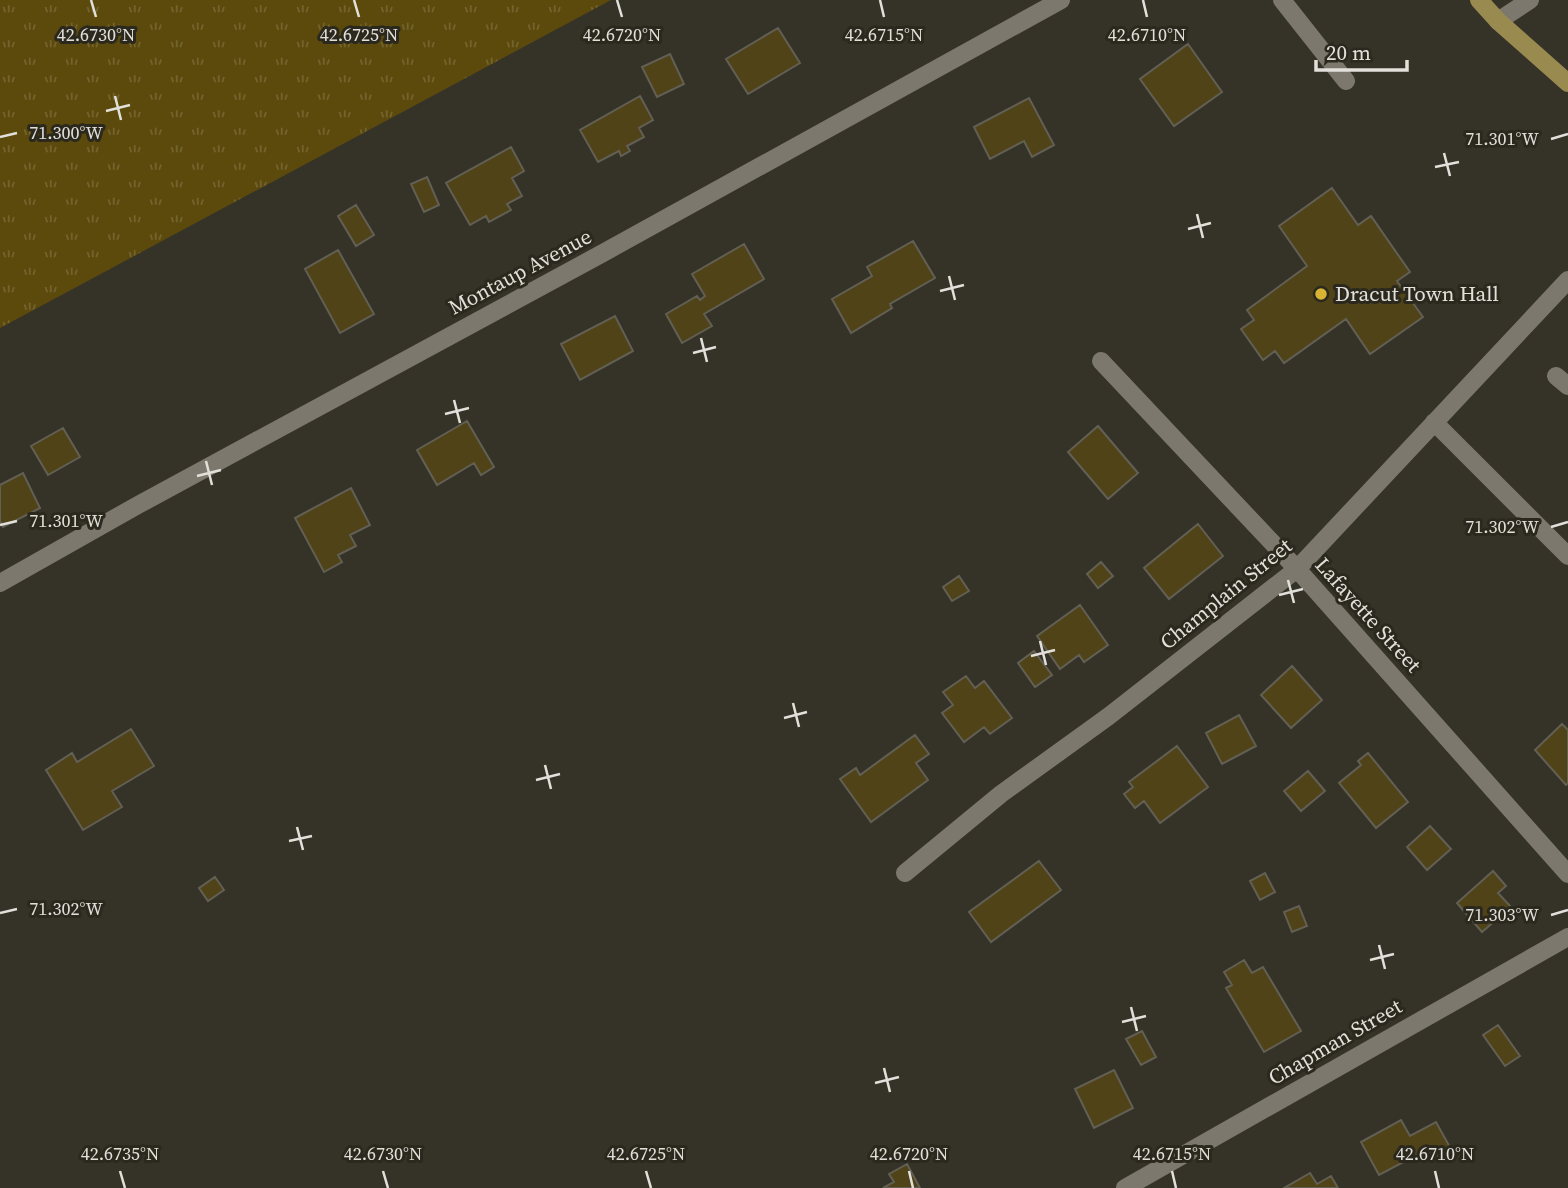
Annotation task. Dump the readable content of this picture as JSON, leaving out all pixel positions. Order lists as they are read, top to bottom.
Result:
{
  "streets": {
    "street": [
      "Montaup Avenue",
      "Champlain Street",
      "Lafayette Street",
      "Chapman Street"
    ]
  },
  "crossings": [
    ["Champlain Street", "Lafayette Street"]
  ],
  "places": ["Dracut Town Hall"],
  "scale_bar": "20 m",
  "coordinates": [
    "42.6725°N",
    "42.6730°N",
    "42.6720°N",
    "42.6715°N",
    "42.6710°N",
    "71.300°W",
    "71.301°W",
    "71.302°W",
    "71.303°W",
    "42.6735°N"
  ]
}
